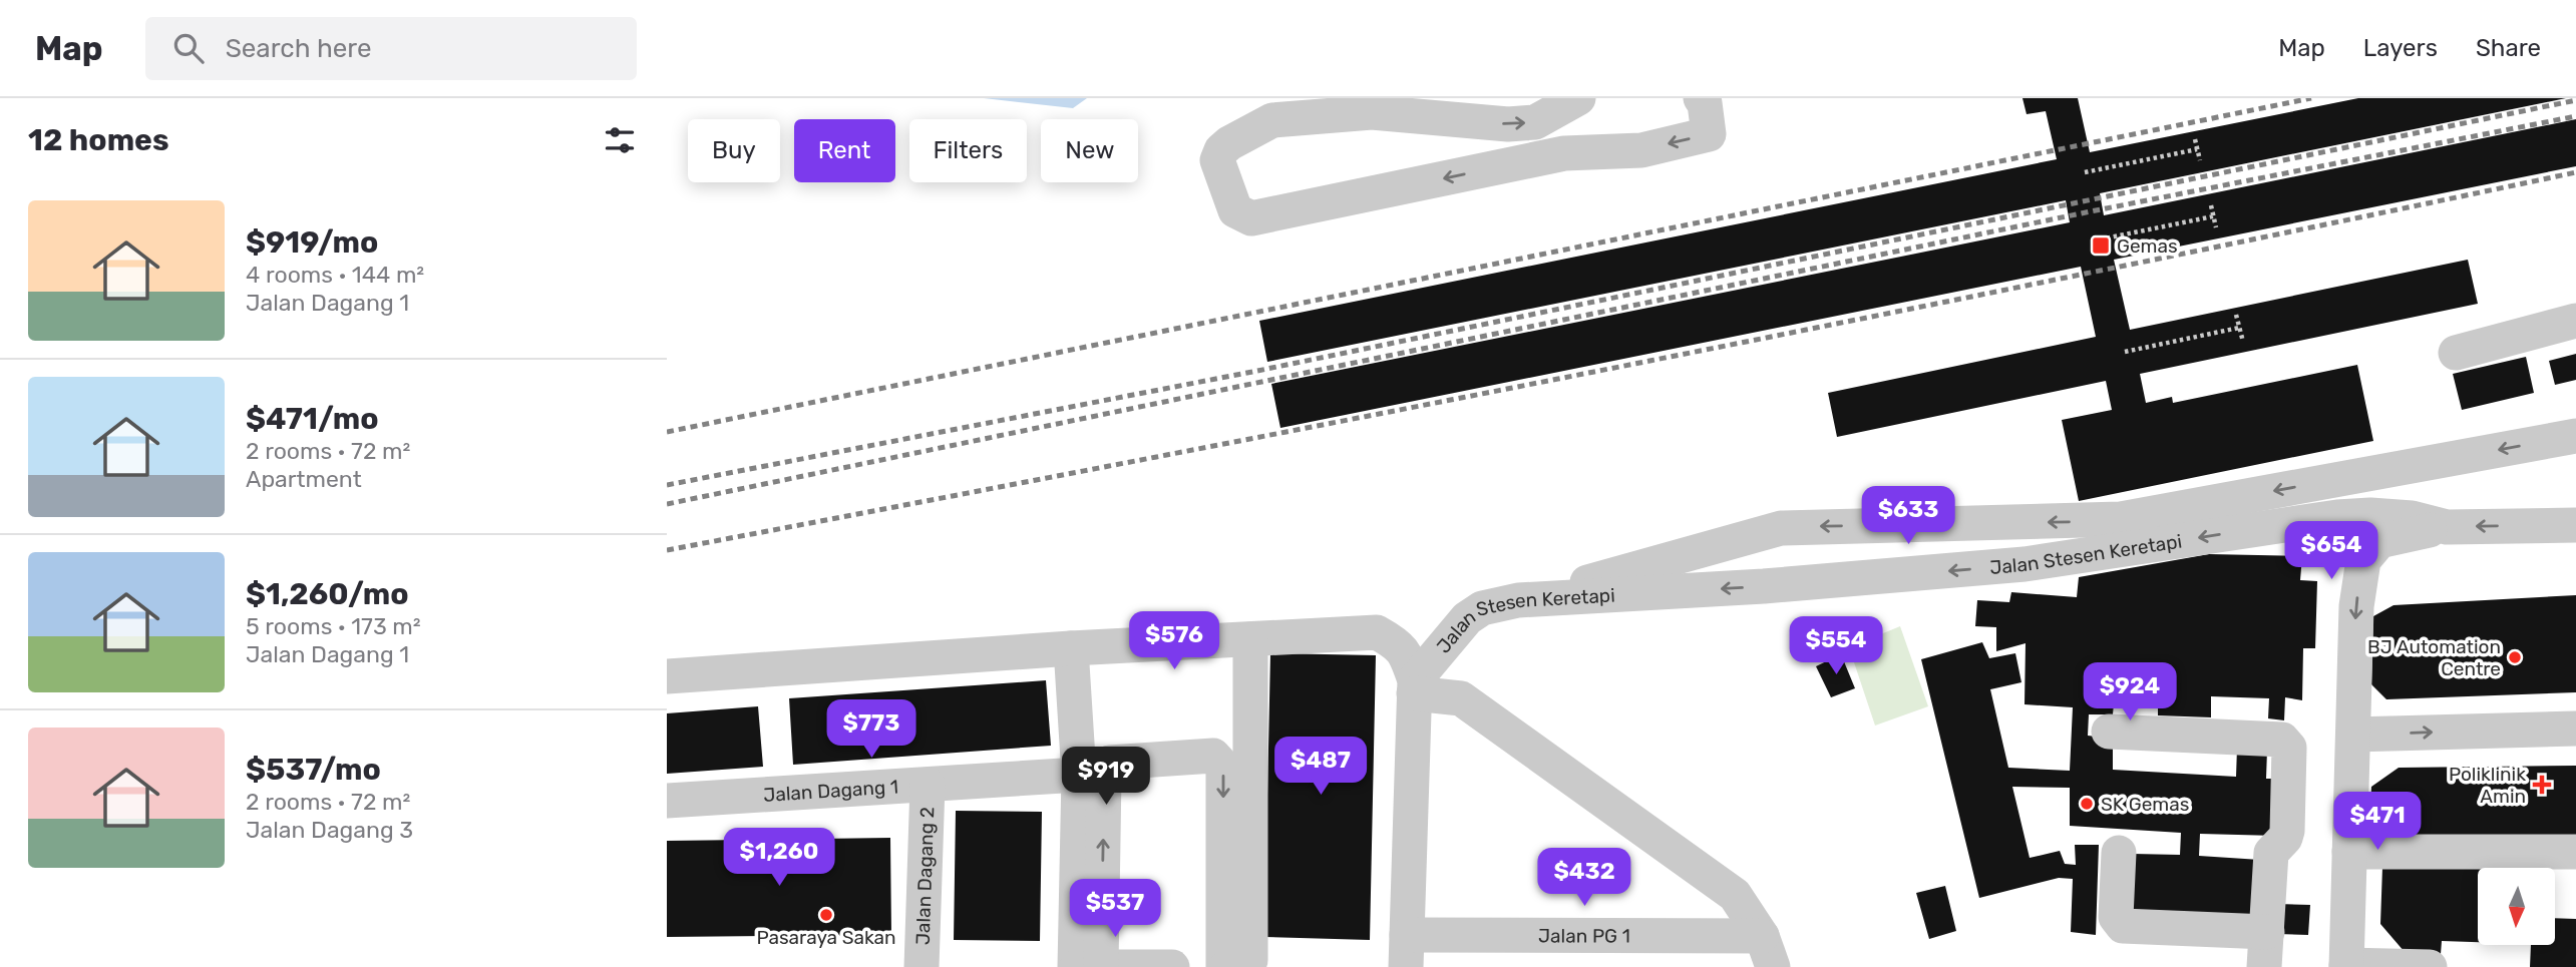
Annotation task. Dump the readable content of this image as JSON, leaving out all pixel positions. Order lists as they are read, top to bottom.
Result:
{
  "streets": {
    "street": [
      "Jalan Stesen Keretapi",
      "Jalan Dagang 1",
      "Jalan Dagang 2",
      "Jalan PG 1"
    ]
  },
  "crossings": [
    ["Jalan Dagang 1", "Jalan Dagang 2"]
  ],
  "places": {
    "transit": ["Gemas"],
    "other": ["BJ Automation Centre", "SK Gemas", "Pasaraya Sakan"],
    "health": ["Poliklinik Amin"]
  },
  "north": "bottom",
  "page": {
    "header": "Map",
    "search": "Search here",
    "nav": ["Map", "Layers", "Share"],
    "heading": "12 homes",
    "chip": [
      "Buy",
      "Rent",
      "Filters",
      "New"
    ],
    "list": [
      {
        "name": "$919/mo",
        "note": "4 rooms · 144 m² · Jalan Dagang 1"
      },
      {
        "name": "$471/mo",
        "note": "2 rooms · 72 m² · Apartment"
      },
      {
        "name": "$1,260/mo",
        "note": "5 rooms · 173 m² · Jalan Dagang 1"
      },
      {
        "name": "$537/mo",
        "note": "2 rooms · 72 m² · Jalan Dagang 3"
      }
    ],
    "price": [
      "$633",
      "$654",
      "$576",
      "$554",
      "$924",
      "$773",
      "$487",
      "$919",
      "$471",
      "$1,260",
      "$432",
      "$537"
    ]
  }
}
